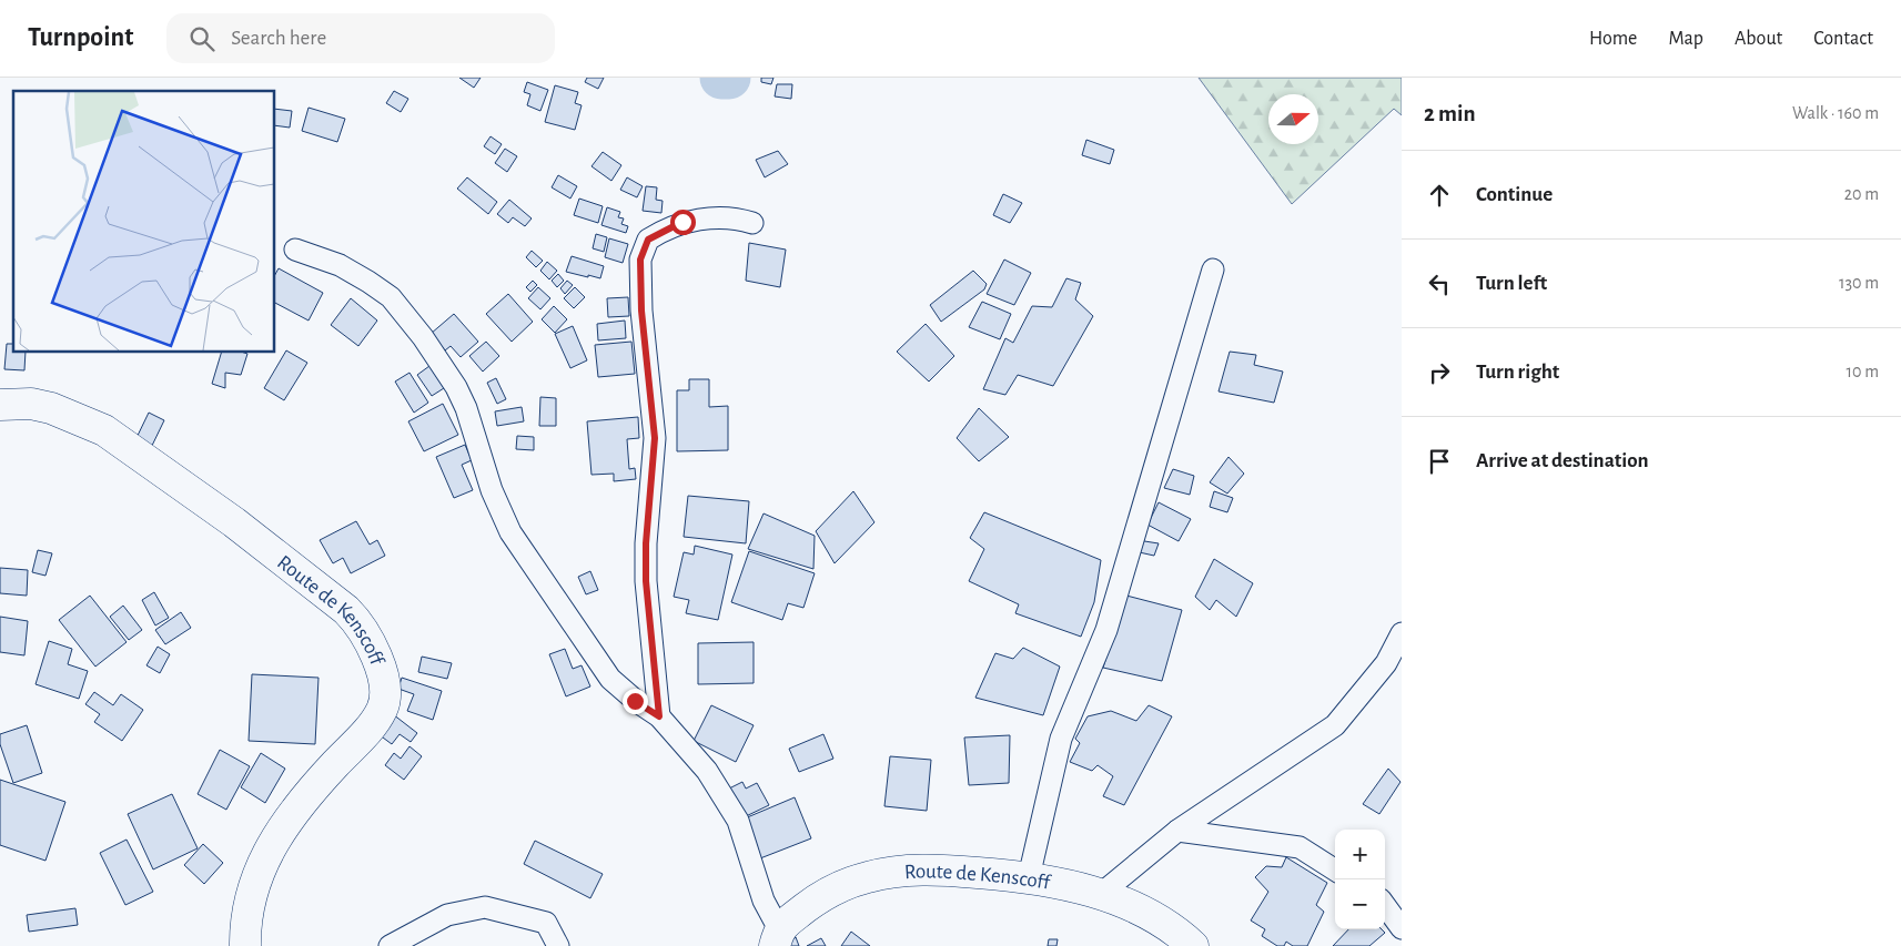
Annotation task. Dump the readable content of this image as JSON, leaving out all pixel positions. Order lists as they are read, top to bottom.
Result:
{
  "streets": {
    "main road": ["Route de Kenscoff"]
  },
  "north": "right",
  "page": {
    "header": "Turnpoint",
    "search": "Search here",
    "nav": [
      "Home",
      "Map",
      "About",
      "Contact"
    ],
    "heading": ["2 min", "Walk · 160 m"],
    "list": [
      ["Continue", "20 m"],
      ["Turn left", "130 m"],
      ["Turn right", "10 m"],
      "Arrive at destination"
    ],
    "map_buttons": ["+", "−"]
  }
}
